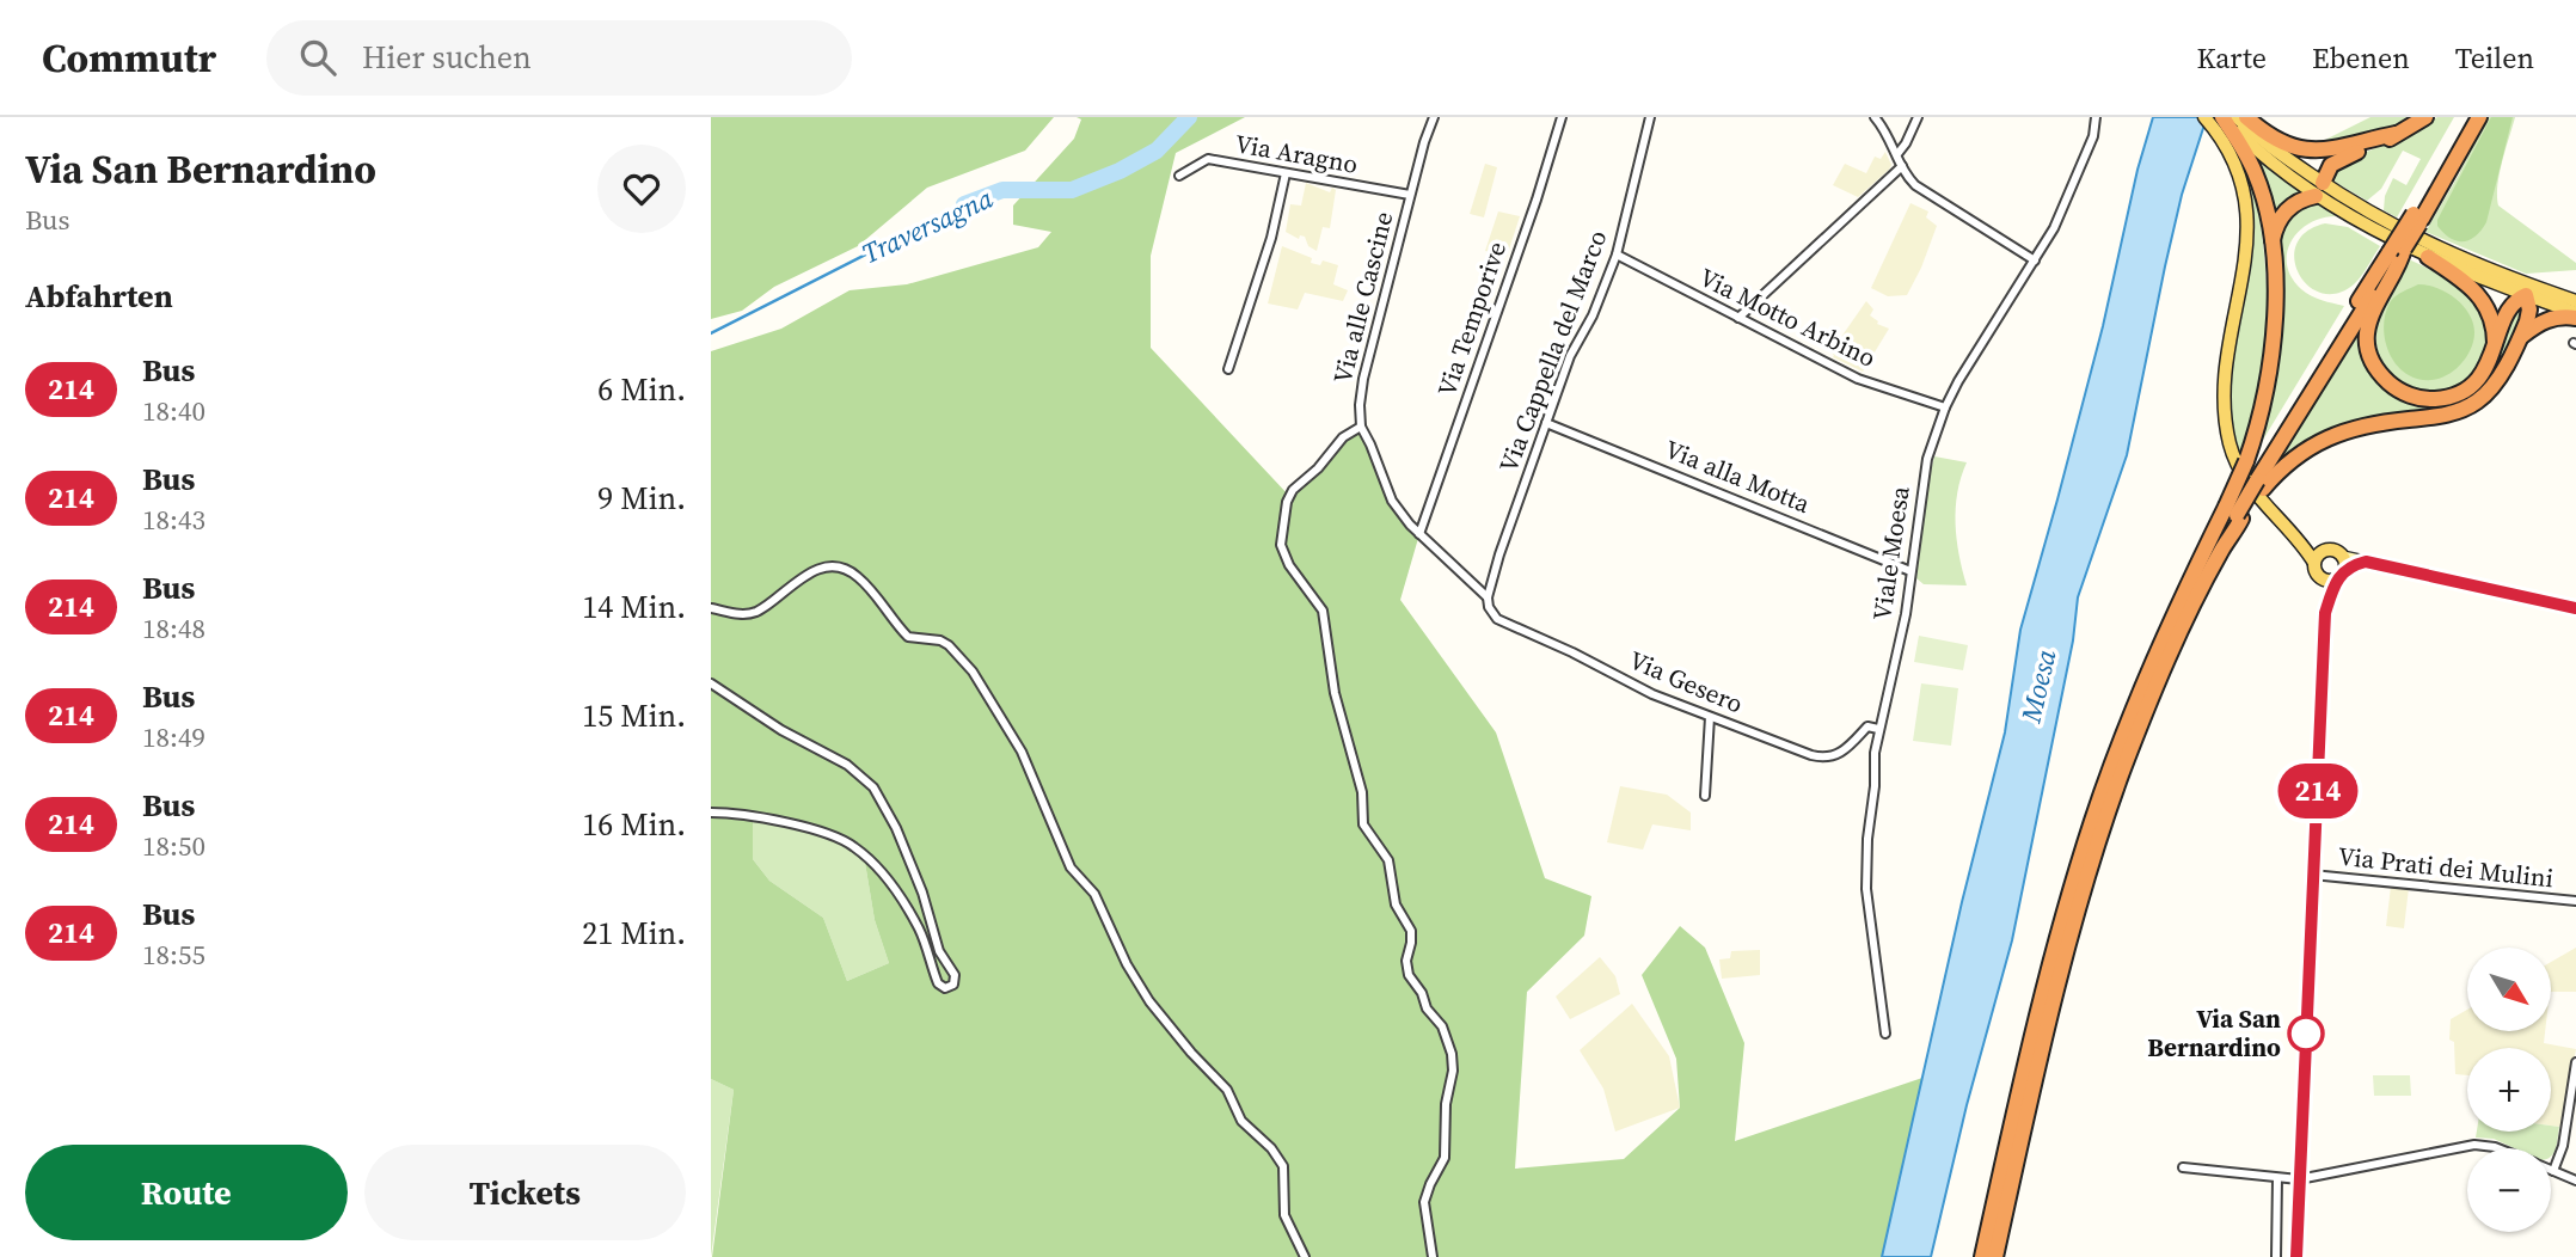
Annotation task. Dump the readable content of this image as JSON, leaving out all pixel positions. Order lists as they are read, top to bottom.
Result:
{
  "streets": {
    "street": [
      "Via Aragno",
      "Via alle Cascine",
      "Via Motto Arbino",
      "Via Temporive",
      "Via Cappella del Marco",
      "Via alla Motta",
      "Viale Moesa",
      "Via Gesero",
      "Via Prati dei Mulini"
    ]
  },
  "crossings": [
    ["Via Aragno", "Via alle Cascine"],
    ["Via alle Cascine", "Via Temporive"],
    ["Via alle Cascine", "Via Cappella del Marco"],
    ["Via alle Cascine", "Via Gesero"],
    ["Via Motto Arbino", "Via Cappella del Marco"],
    ["Via Motto Arbino", "Viale Moesa"],
    ["Via Cappella del Marco", "Via alla Motta"],
    ["Via Cappella del Marco", "Via Gesero"],
    ["Via alla Motta", "Viale Moesa"],
    ["Viale Moesa", "Via Gesero"]
  ],
  "water": ["Traversagna", "Moesa"],
  "places": ["Via San Bernardino"],
  "lines": ["bus line 214"],
  "north": "bottom right",
  "page": {
    "header": "Commutr",
    "search": "Hier suchen",
    "nav": ["Karte", "Ebenen", "Teilen"],
    "heading": [
      ["Via San Bernardino", "Bus"],
      "Abfahrten"
    ],
    "on_map": "214",
    "list": [
      {
        "mark": "214",
        "name": "Bus",
        "note": "18:40",
        "value": "6 Min."
      },
      {
        "mark": "214",
        "name": "Bus",
        "note": "18:43",
        "value": "9 Min."
      },
      {
        "mark": "214",
        "name": "Bus",
        "note": "18:48",
        "value": "14 Min."
      },
      {
        "mark": "214",
        "name": "Bus",
        "note": "18:49",
        "value": "15 Min."
      },
      {
        "mark": "214",
        "name": "Bus",
        "note": "18:50",
        "value": "16 Min."
      },
      {
        "mark": "214",
        "name": "Bus",
        "note": "18:55",
        "value": "21 Min."
      }
    ],
    "map_buttons": ["+", "−"],
    "buttons": ["Route", "Tickets"]
  }
}
